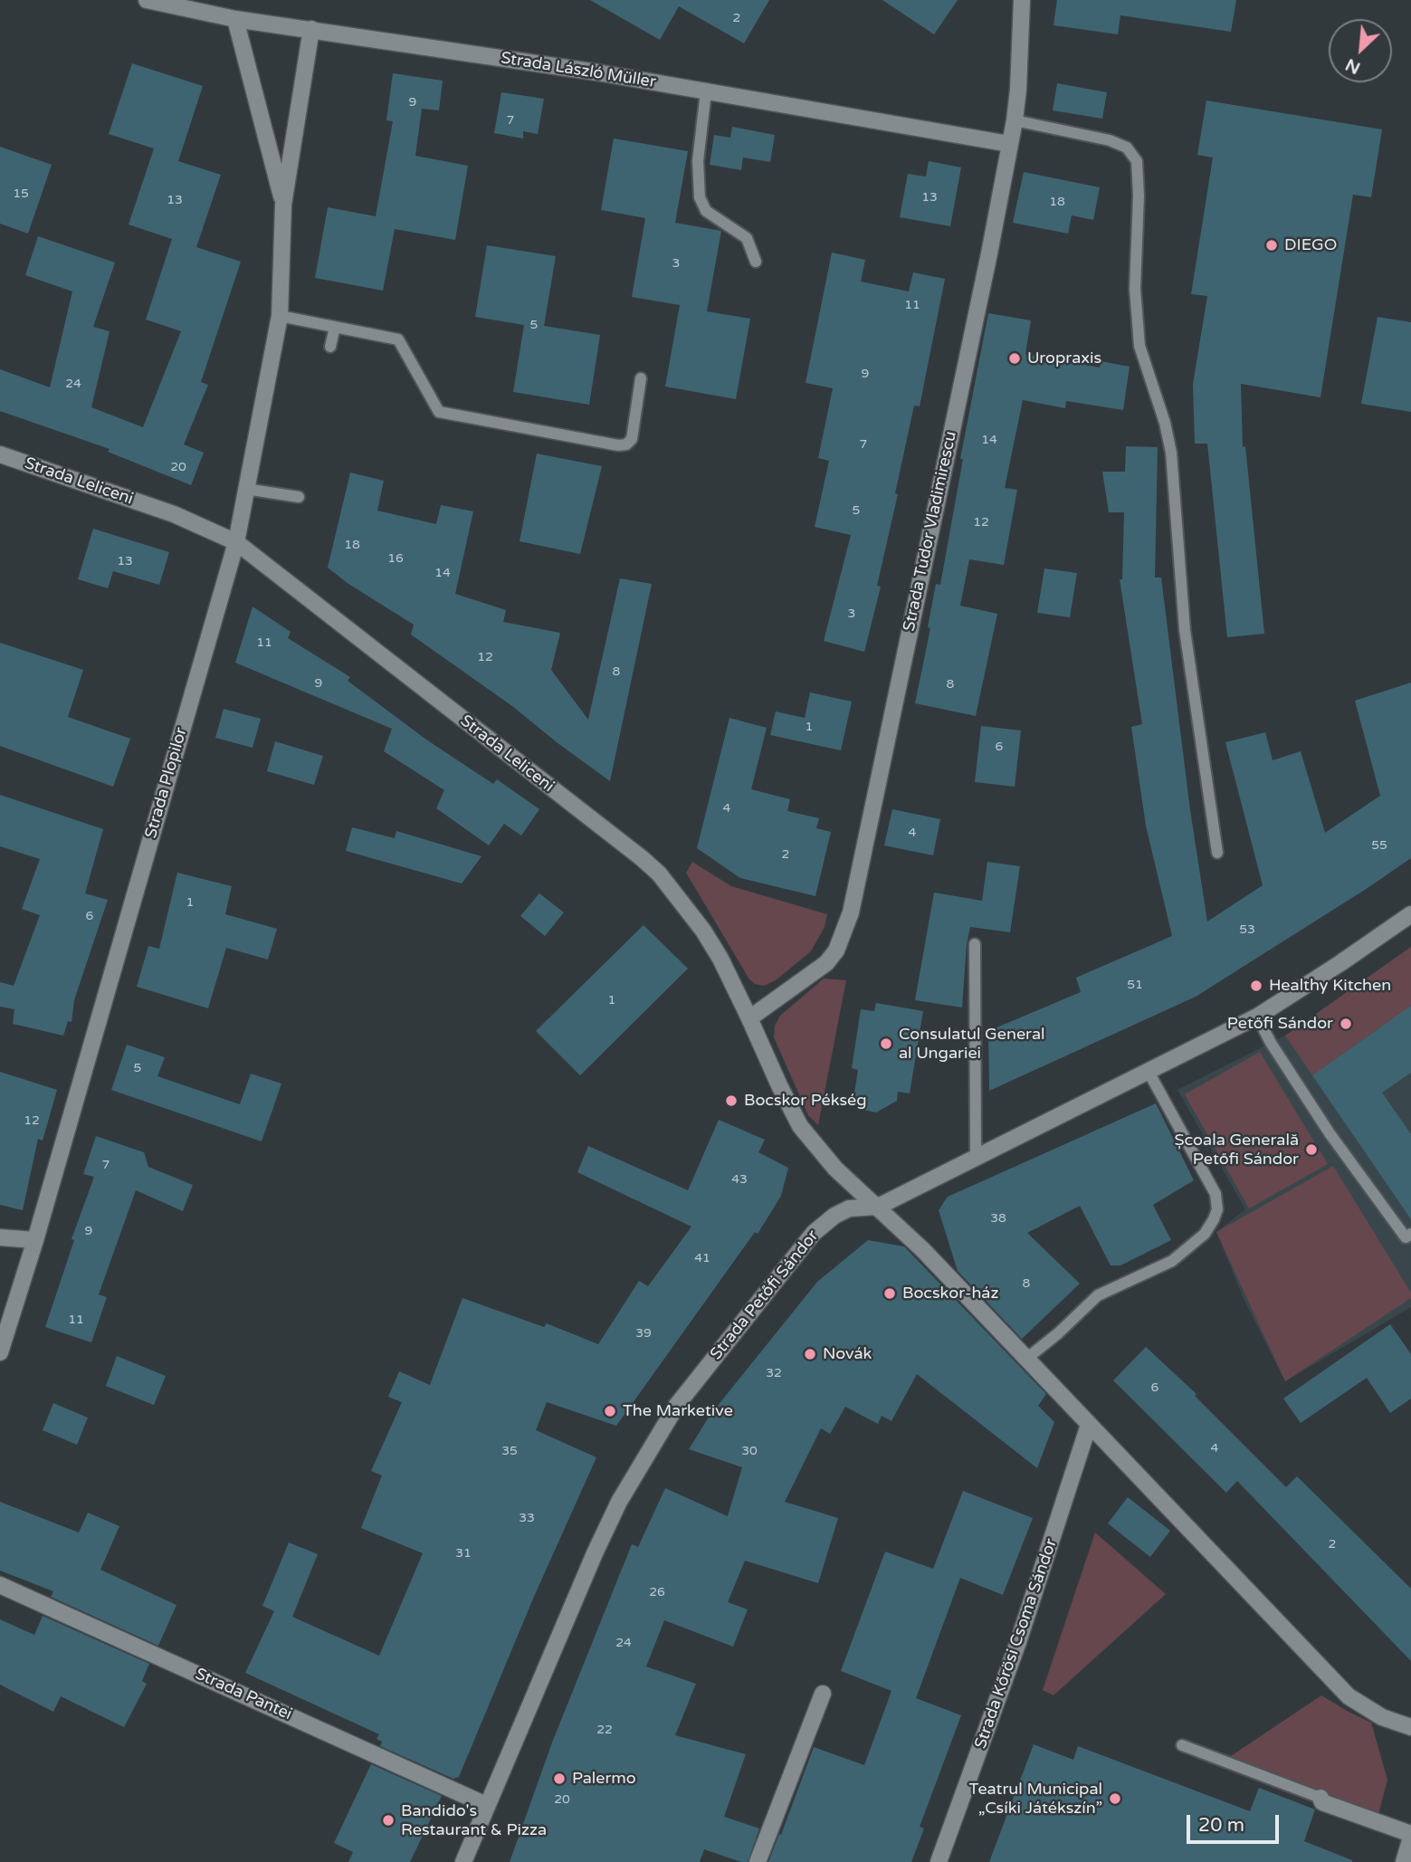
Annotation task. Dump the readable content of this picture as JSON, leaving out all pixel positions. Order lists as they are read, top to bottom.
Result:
{
  "streets": {
    "street": [
      "Strada László Müller",
      "Strada Leliceni",
      "Strada Tudor Vladimirescu",
      "Strada Plopilor",
      "Strada Petőfi Sándor",
      "Strada Kőrösi Csoma Sándor",
      "Strada Pantei"
    ]
  },
  "crossings": [
    ["Strada László Müller", "Strada Tudor Vladimirescu"],
    ["Strada Leliceni", "Strada Tudor Vladimirescu"],
    ["Strada Leliceni", "Strada Plopilor"],
    ["Strada Leliceni", "Strada Petőfi Sándor"],
    ["Strada Petőfi Sándor", "Strada Pantei"]
  ],
  "places": [
    "DIEGO",
    "Uropraxis",
    "Healthy Kitchen",
    "Petőfi Sándor",
    "Consulatul General al Ungariei",
    "Bocskor Pékség",
    "Școala Generală Petőfi Sándor",
    "Bocskor-ház",
    "Novák",
    "The Marketive",
    "Palermo",
    "Teatrul Municipal „Csíki Játékszín”",
    "Bandido's Restaurant & Pizza"
  ],
  "house_numbers": [
    "2",
    "9",
    "7",
    "15",
    "13",
    "13",
    "18",
    "3",
    "11",
    "5",
    "9",
    "24",
    "14",
    "7",
    "20",
    "5",
    "12",
    "18",
    "16",
    "13",
    "14",
    "3",
    "11",
    "12",
    "8",
    "9",
    "8",
    "1",
    "6",
    "4",
    "4",
    "55",
    "2",
    "1",
    "6",
    "53",
    "51",
    "1",
    "5",
    "12",
    "7",
    "43",
    "38",
    "9",
    "41",
    "8",
    "11",
    "39",
    "32",
    "6",
    "4",
    "35",
    "30",
    "33",
    "2",
    "31",
    "26",
    "24",
    "22",
    "20"
  ],
  "scale_bar": "20 m",
  "north": "bottom left"
}
